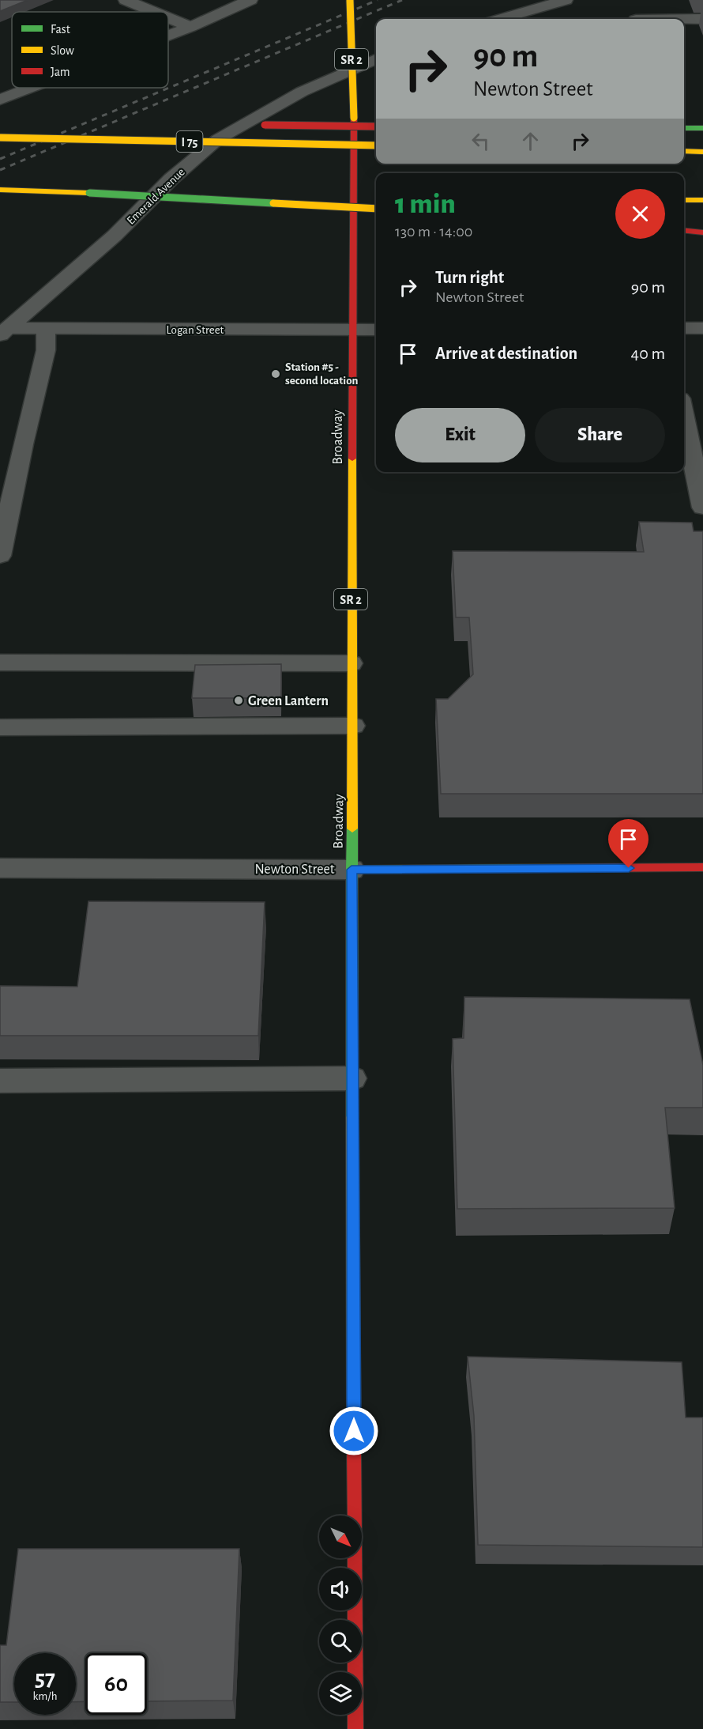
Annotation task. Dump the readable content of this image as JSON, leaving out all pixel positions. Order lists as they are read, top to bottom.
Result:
{
  "streets": {
    "main road": [
      "SR 2",
      "I 75",
      "Broadway",
      "Newton Street"
    ],
    "street": ["Emerald Avenue", "Logan Street"]
  },
  "crossings": [
    ["Emerald Avenue", "Logan Street"],
    ["Logan Street", "Broadway"],
    ["Broadway", "Newton Street"]
  ],
  "places": ["Station #5 - second location", "Green Lantern"],
  "legend": ["Fast", "Slow", "Jam"],
  "north": "bottom right",
  "page": {
    "turn": ["90 m", "Newton Street"],
    "heading": ["1 min", "130 m · 14:00"],
    "list": [
      {
        "name": "Turn right",
        "note": "Newton Street",
        "value": "90 m"
      },
      {
        "name": "Arrive at destination",
        "value": "40 m"
      }
    ],
    "buttons": ["Exit", "Share"],
    "speed": "57 km/h",
    "limit": "60"
  }
}
